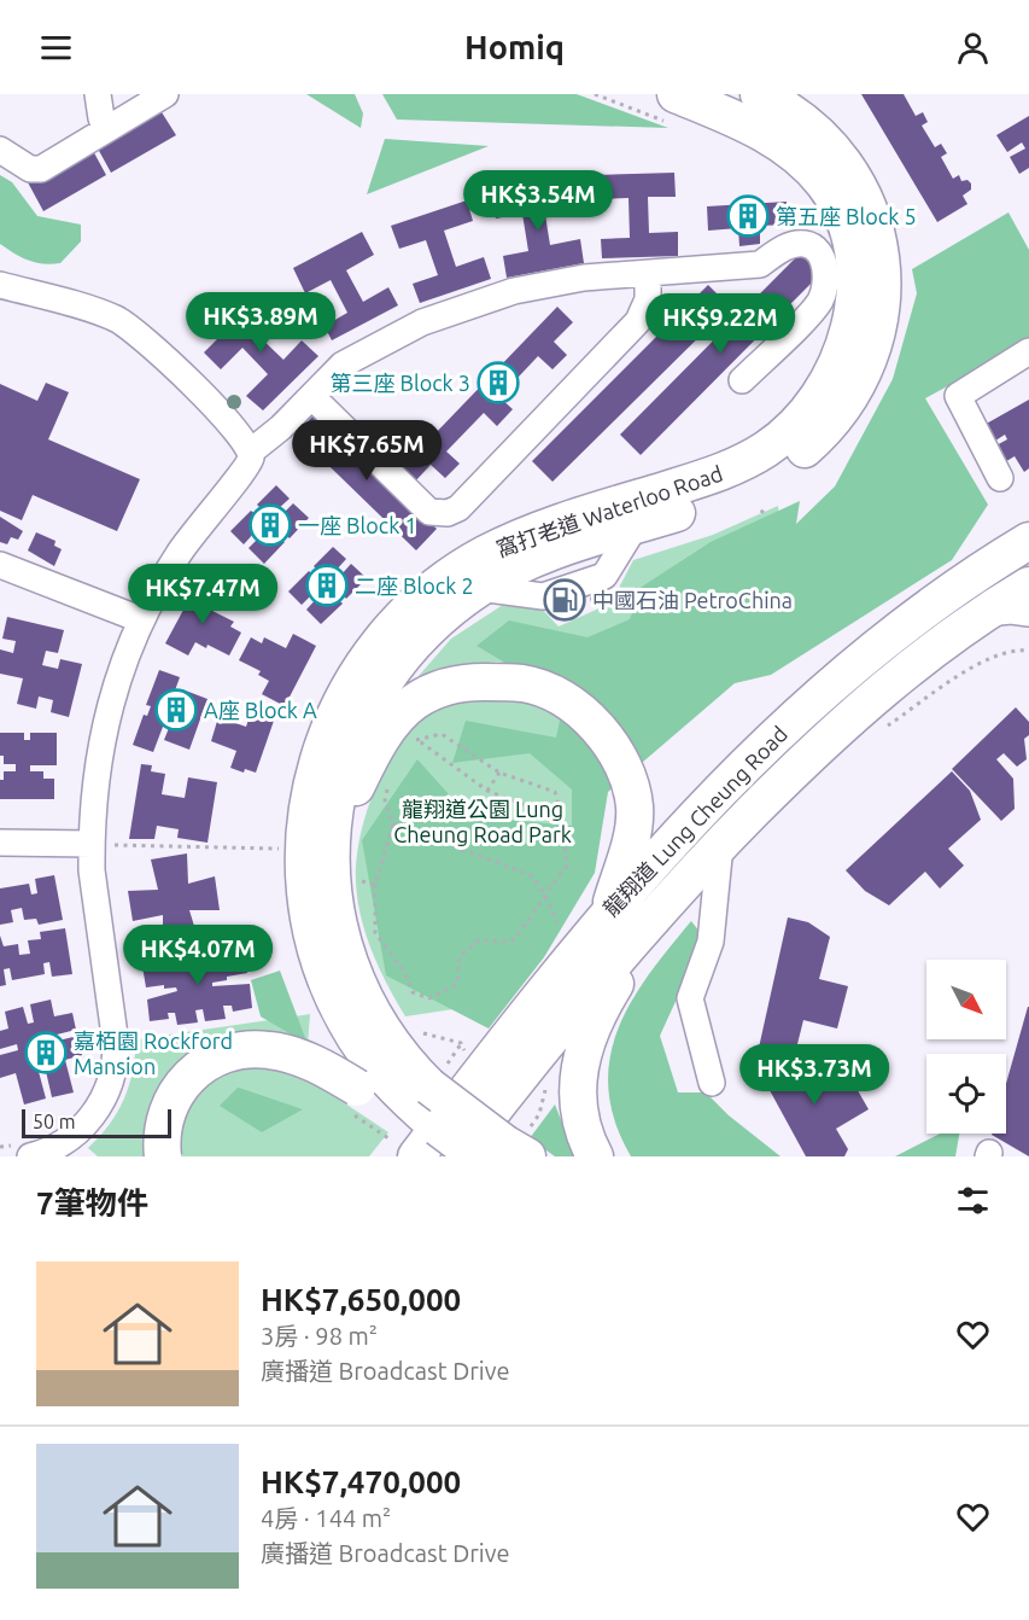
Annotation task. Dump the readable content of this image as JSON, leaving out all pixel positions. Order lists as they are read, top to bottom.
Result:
{
  "streets": {
    "highway": ["窩打老道 Waterloo Road", "龍翔道 Lung Cheung Road"]
  },
  "parks": ["龍翔道公園 Lung Cheung Road Park"],
  "places": {
    "building": [
      "第五座 Block 5",
      "第三座 Block 3",
      "一座 Block 1",
      "二座 Block 2",
      "A座 Block A",
      "嘉栢園 Rockford Mansion"
    ],
    "fuel station": ["中國石油 PetroChina"]
  },
  "scale_bar": "50 m",
  "north": "bottom right",
  "page": {
    "header": "Homiq",
    "price": [
      "HK$3.54M",
      "HK$3.89M",
      "HK$9.22M",
      "HK$7.65M",
      "HK$7.47M",
      "HK$4.07M",
      "HK$3.73M"
    ],
    "scale": "50 m",
    "heading": "7筆物件",
    "list": [
      {
        "name": "HK$7,650,000",
        "note": "3房 · 98 m² · 廣播道 Broadcast Drive"
      },
      {
        "name": "HK$7,470,000",
        "note": "4房 · 144 m² · 廣播道 Broadcast Drive"
      }
    ]
  }
}
